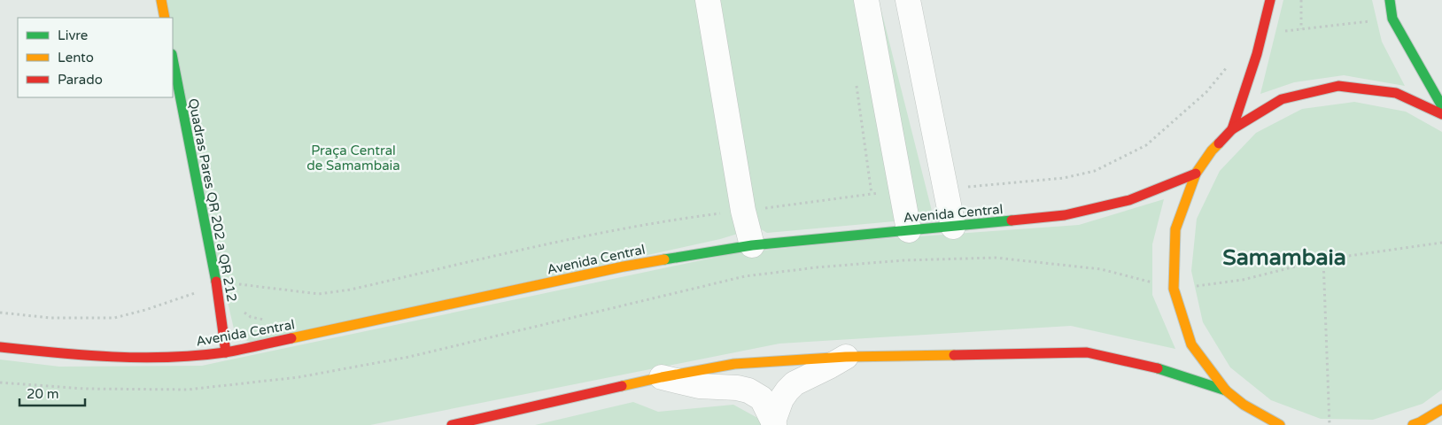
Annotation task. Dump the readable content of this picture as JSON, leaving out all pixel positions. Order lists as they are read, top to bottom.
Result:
{
  "streets": {
    "main road": ["Quadras Pares QR 202 a QR 212", "Avenida Central"]
  },
  "crossings": [
    ["Quadras Pares QR 202 a QR 212", "Avenida Central"]
  ],
  "districts": ["Samambaia"],
  "parks": ["Praça Central de Samambaia"],
  "legend": ["Livre", "Lento", "Parado"],
  "scale_bar": "20 m"
}
